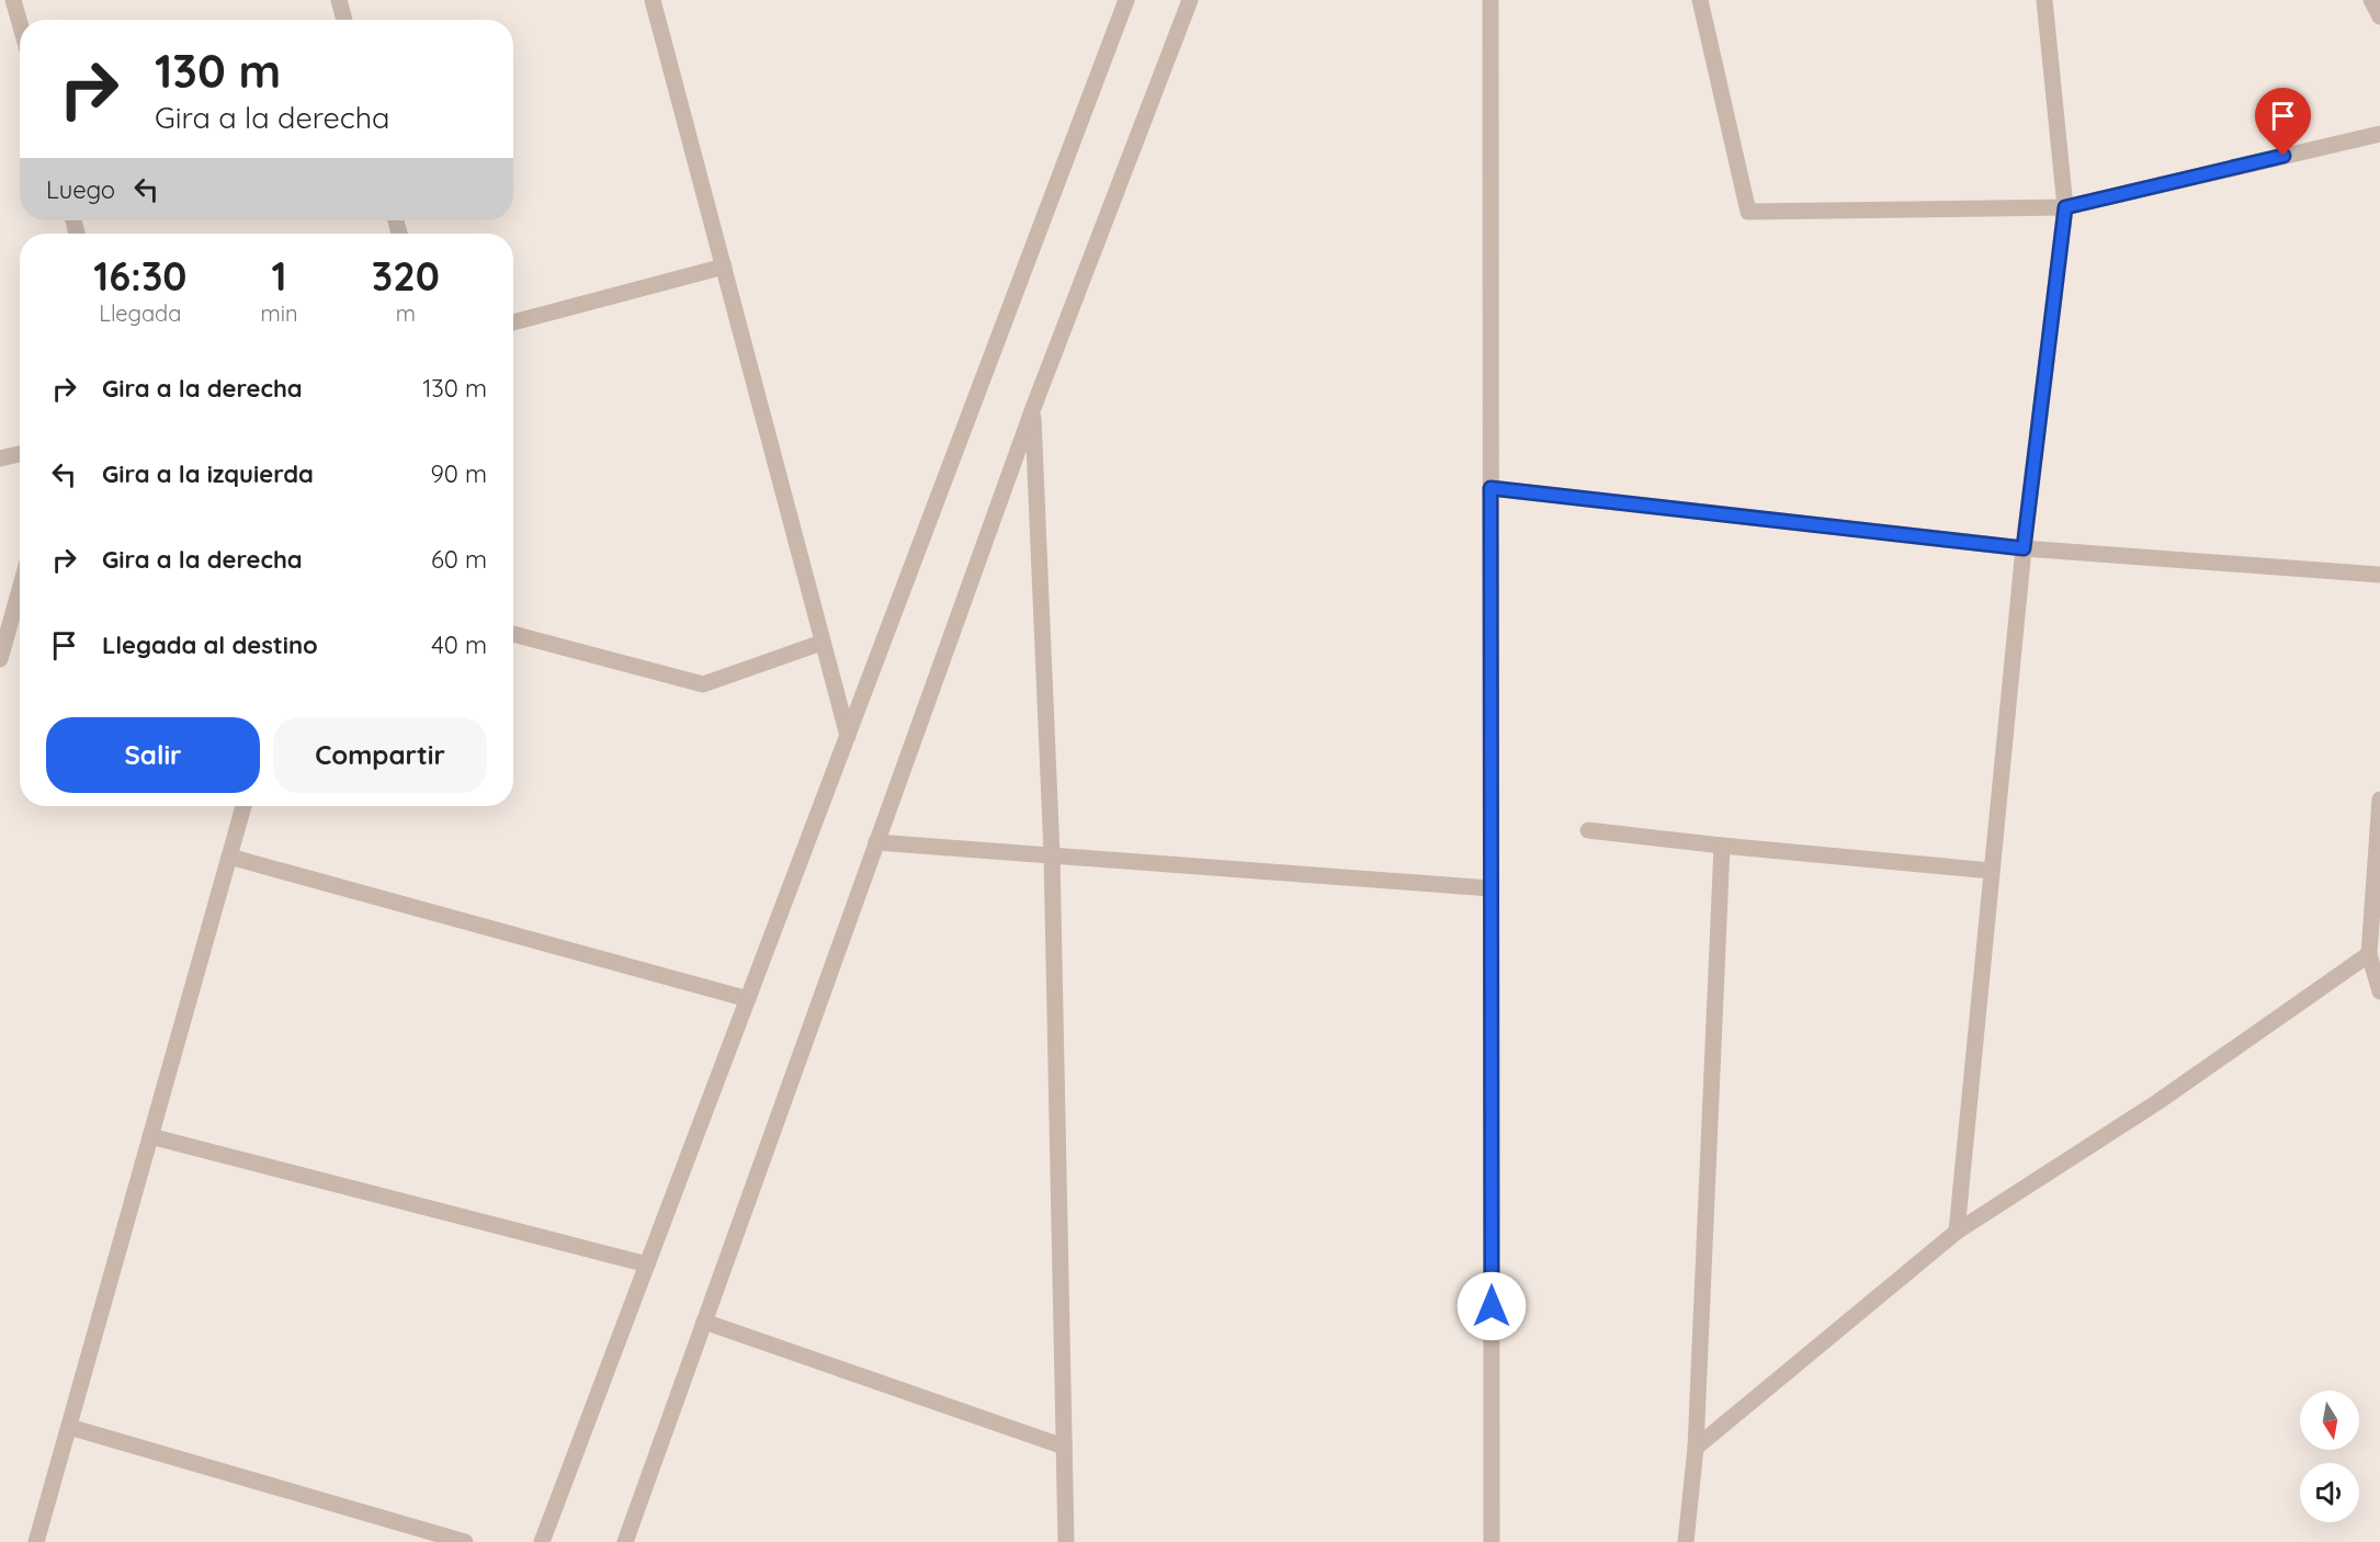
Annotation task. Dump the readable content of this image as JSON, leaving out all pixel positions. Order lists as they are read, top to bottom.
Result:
{
  "north": "bottom",
  "page": {
    "turn": ["130 m", "Gira a la derecha"],
    "then": "Luego",
    "eta": [
      "16:30",
      "Llegada",
      "1",
      "min",
      "320",
      "m"
    ],
    "list": [
      {
        "name": "Gira a la derecha",
        "value": "130 m"
      },
      {
        "name": "Gira a la izquierda",
        "value": "90 m"
      },
      {
        "name": "Gira a la derecha",
        "value": "60 m"
      },
      {
        "name": "Llegada al destino",
        "value": "40 m"
      }
    ],
    "buttons": ["Salir", "Compartir"]
  }
}
